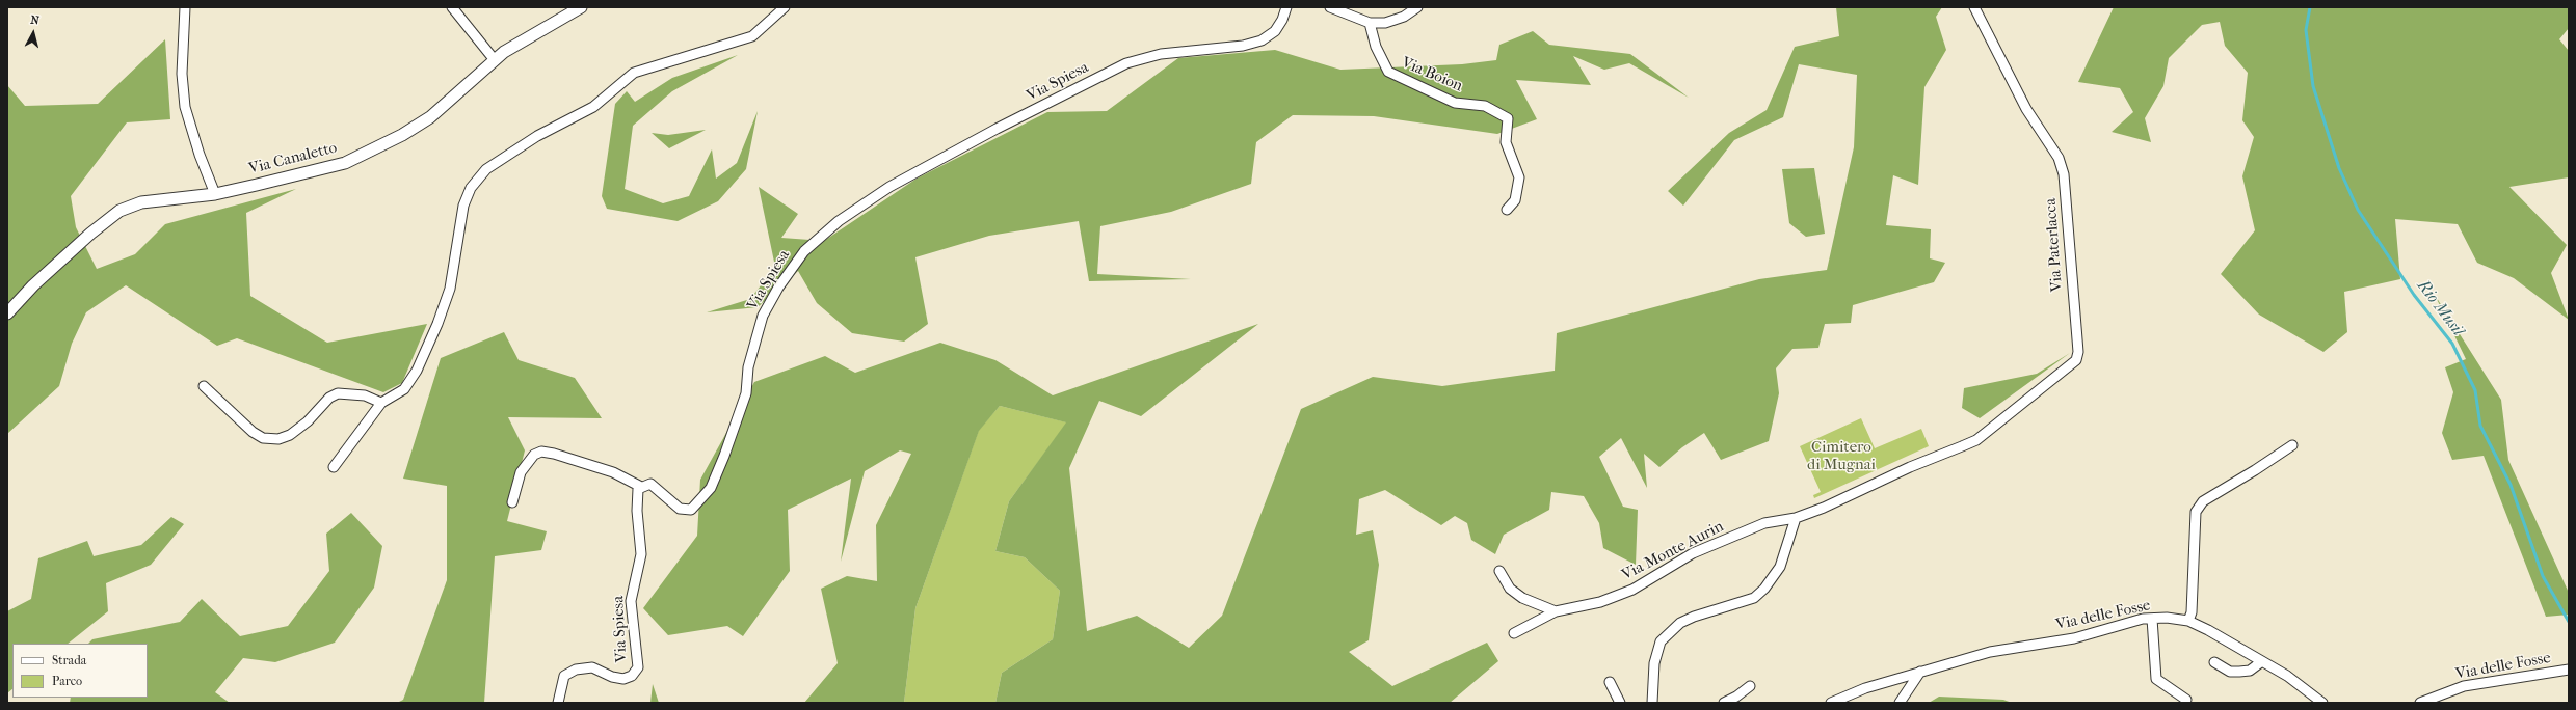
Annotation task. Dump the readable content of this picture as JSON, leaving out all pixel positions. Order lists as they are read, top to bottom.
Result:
{
  "streets": {
    "street": [
      "Via Boion",
      "Via Spiesa",
      "Via Canaletto",
      "Via Paterlacca",
      "Via Monte Aurin",
      "Via delle Fosse"
    ]
  },
  "crossings": [
    ["Via Paterlacca", "Via Monte Aurin"]
  ],
  "water": ["Rio Musil"],
  "parks": ["Cimitero di Mugnai"],
  "legend": ["Strada", "Parco"],
  "north": "top"
}
